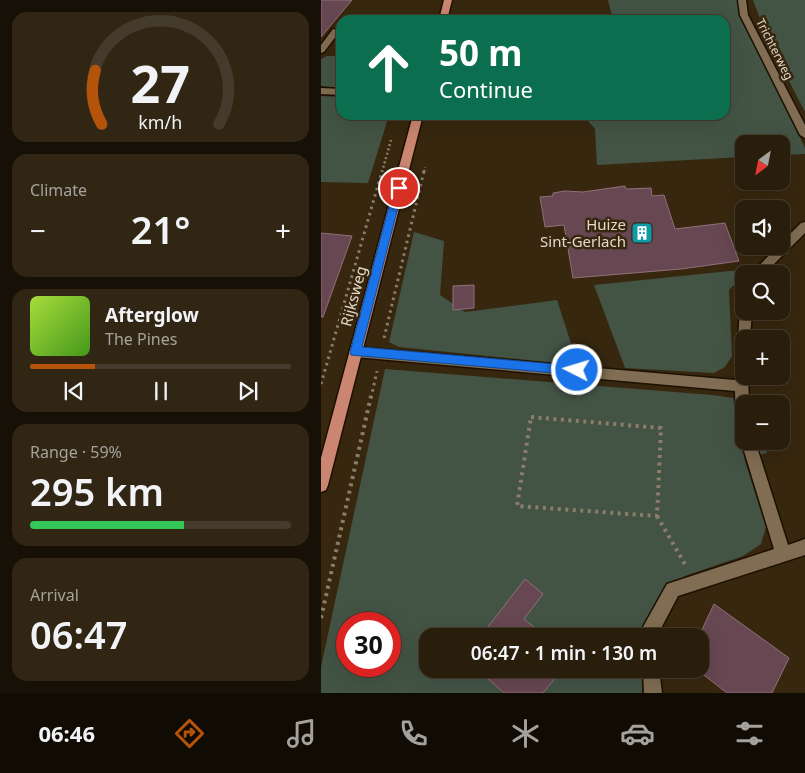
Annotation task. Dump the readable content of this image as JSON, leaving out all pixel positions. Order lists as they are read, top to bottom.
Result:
{
  "streets": {
    "main road": ["Rijksweg"],
    "street": ["Trichterweg"]
  },
  "places": {
    "building": ["Huize Sint-Gerlach"]
  },
  "north": "bottom left",
  "page": {
    "turn": ["50 m", "Continue"],
    "map_buttons": ["+", "−"],
    "tile": [
      "Climate",
      ["Range · 59%", "295 km"],
      ["Arrival", "06:47"]
    ],
    "heat": ["−", "21°", "+"],
    "song": ["Afterglow", "The Pines"],
    "limit": "30",
    "trip": "06:47 · 1 min · 130 m",
    "tabs": "06:46",
    "gauge": ["27", "km/h"]
  }
}
